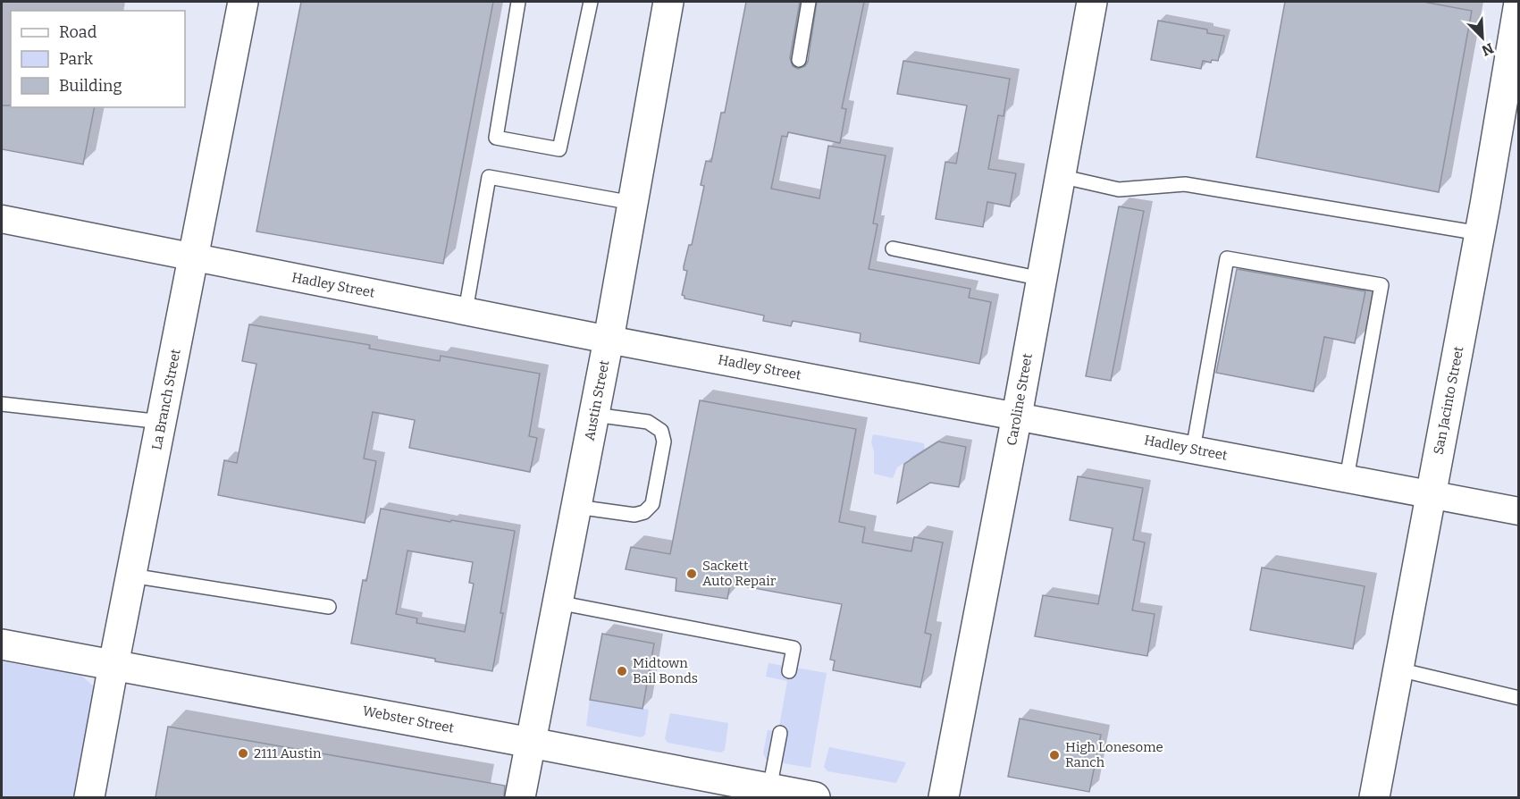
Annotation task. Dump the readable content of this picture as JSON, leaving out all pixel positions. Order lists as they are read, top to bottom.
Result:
{
  "streets": {
    "street": [
      "Hadley Street",
      "La Branch Street",
      "Caroline Street",
      "Austin Street",
      "San Jacinto Street",
      "Webster Street"
    ]
  },
  "crossings": [
    ["Hadley Street", "La Branch Street"],
    ["Hadley Street", "Caroline Street"],
    ["Hadley Street", "Austin Street"],
    ["Hadley Street", "San Jacinto Street"],
    ["La Branch Street", "Webster Street"],
    ["Austin Street", "Webster Street"]
  ],
  "places": [
    "Sackett Auto Repair",
    "Midtown Bail Bonds",
    "2111 Austin",
    "High Lonesome Ranch"
  ],
  "legend": ["Road", "Park", "Building"],
  "north": "bottom right"
}
